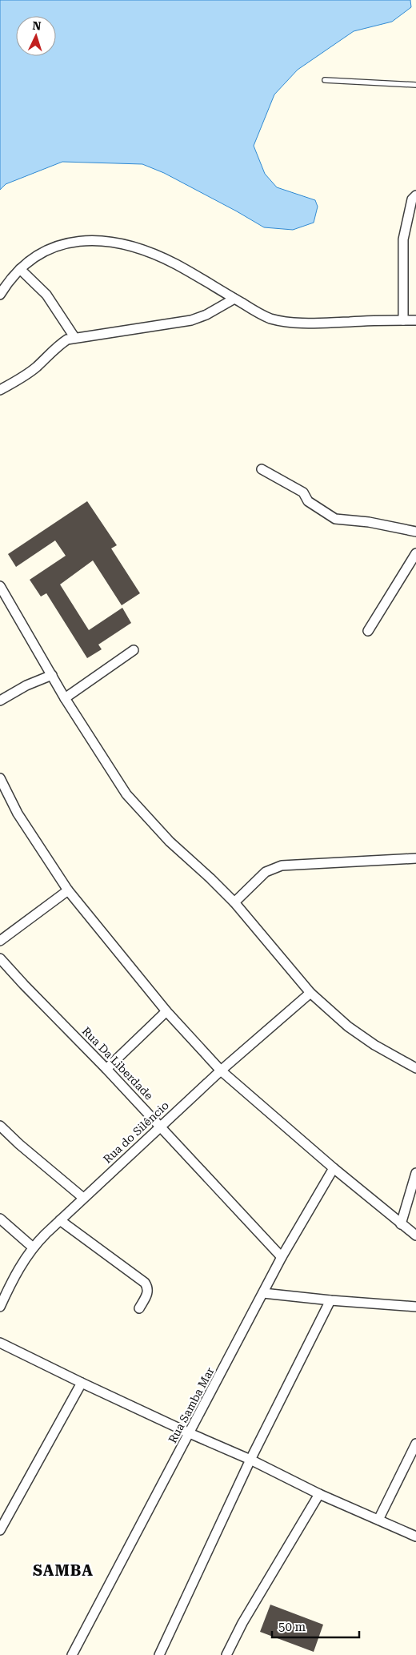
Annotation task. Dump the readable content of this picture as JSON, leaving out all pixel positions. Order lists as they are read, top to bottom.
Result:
{
  "streets": {
    "street": ["Rua Da Liberdade", "Rua do Silêncio", "Rua Samba Mar"]
  },
  "crossings": [
    ["Rua Da Liberdade", "Rua do Silêncio"],
    ["Rua Da Liberdade", "Rua Samba Mar"]
  ],
  "districts": ["SAMBA"],
  "scale_bar": "50 m",
  "north": "top"
}
